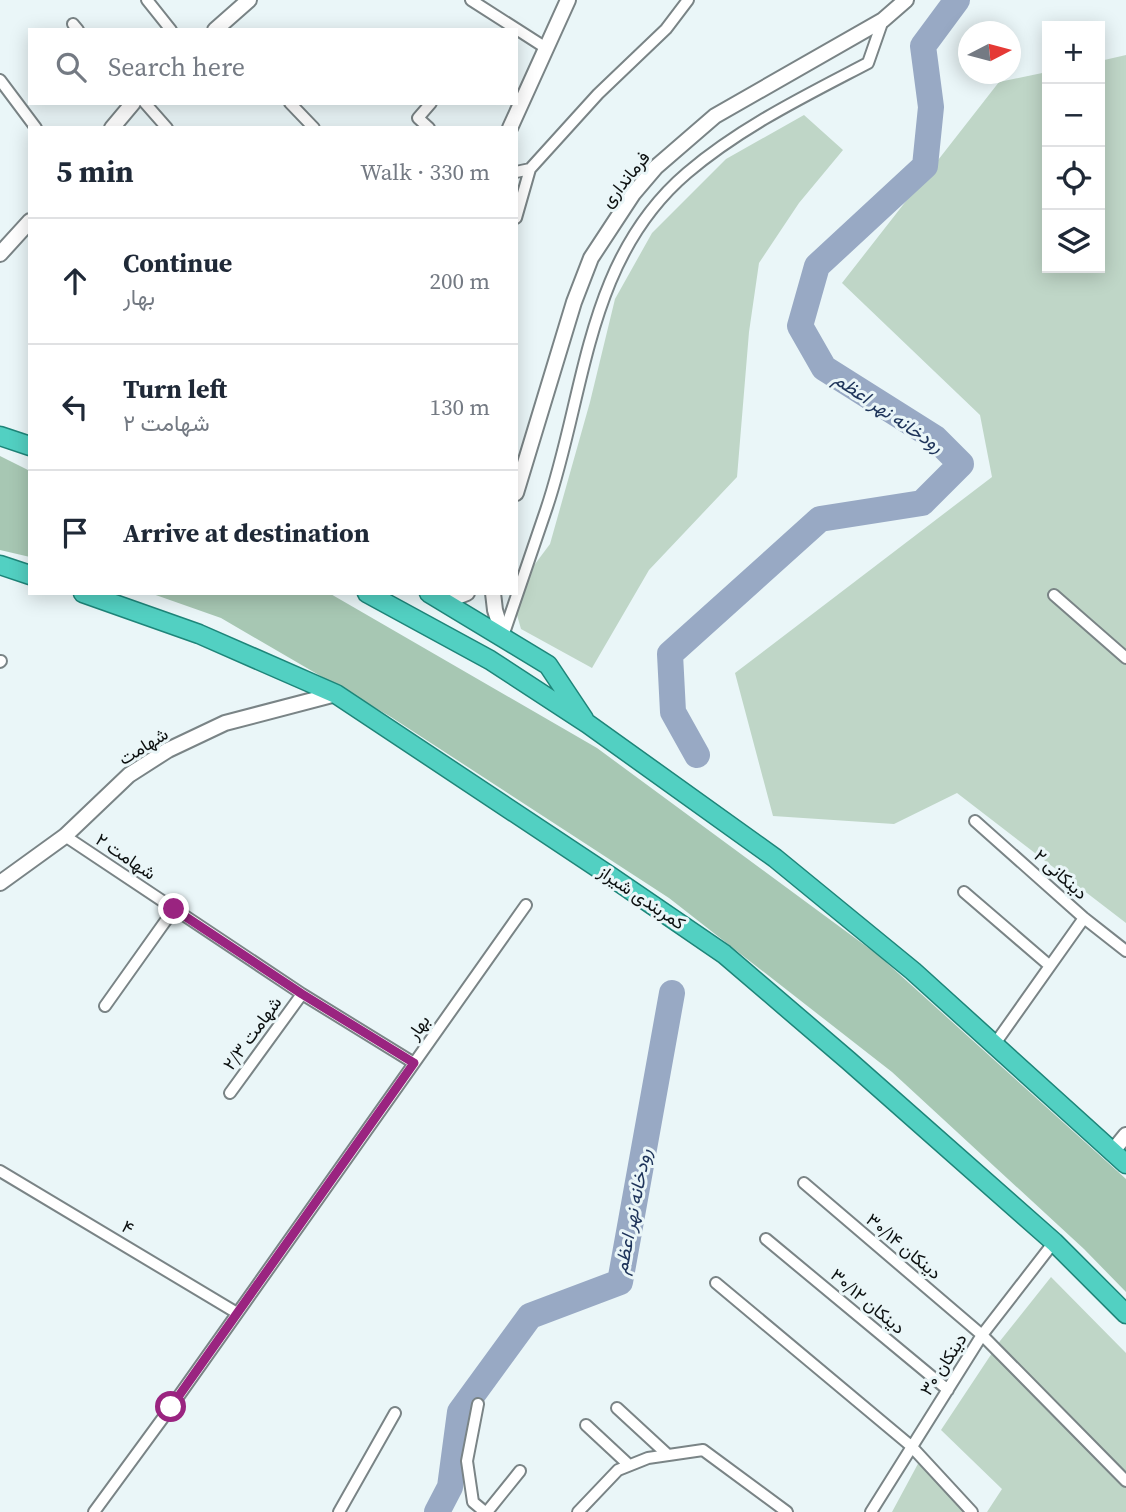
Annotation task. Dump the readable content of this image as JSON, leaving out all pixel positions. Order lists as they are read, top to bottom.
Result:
{
  "streets": {
    "highway": ["کمربندی شیراز"],
    "street": [
      "فرمانداری",
      "شهامت",
      "۲ شهامت",
      "۲ دینکانی",
      "بهار",
      "۲/۳ شهامت",
      "۴",
      "۳۰/۱۴ دینکان",
      "۳۰/۱۲ دینکان",
      "۳۰ دینکان"
    ]
  },
  "crossings": [
    ["شهامت", "۲ شهامت"],
    ["شهامت", "کمربندی شیراز"],
    ["۲ شهامت", "بهار"],
    ["۲ شهامت", "۲/۳ شهامت"],
    ["کمربندی شیراز", "۳۰ دینکان"],
    ["بهار", "۴"],
    ["۳۰/۱۴ دینکان", "۳۰ دینکان"],
    ["۳۰/۱۲ دینکان", "۳۰ دینکان"]
  ],
  "water": ["رودخانه نهر اعظم"],
  "north": "right",
  "page": {
    "map_buttons": ["+", "−"],
    "search": "Search here",
    "heading": ["5 min", "Walk · 330 m"],
    "list": [
      ["Continue", "بهار", "200 m"],
      ["Turn left", "۲ شهامت", "130 m"],
      "Arrive at destination"
    ]
  }
}
